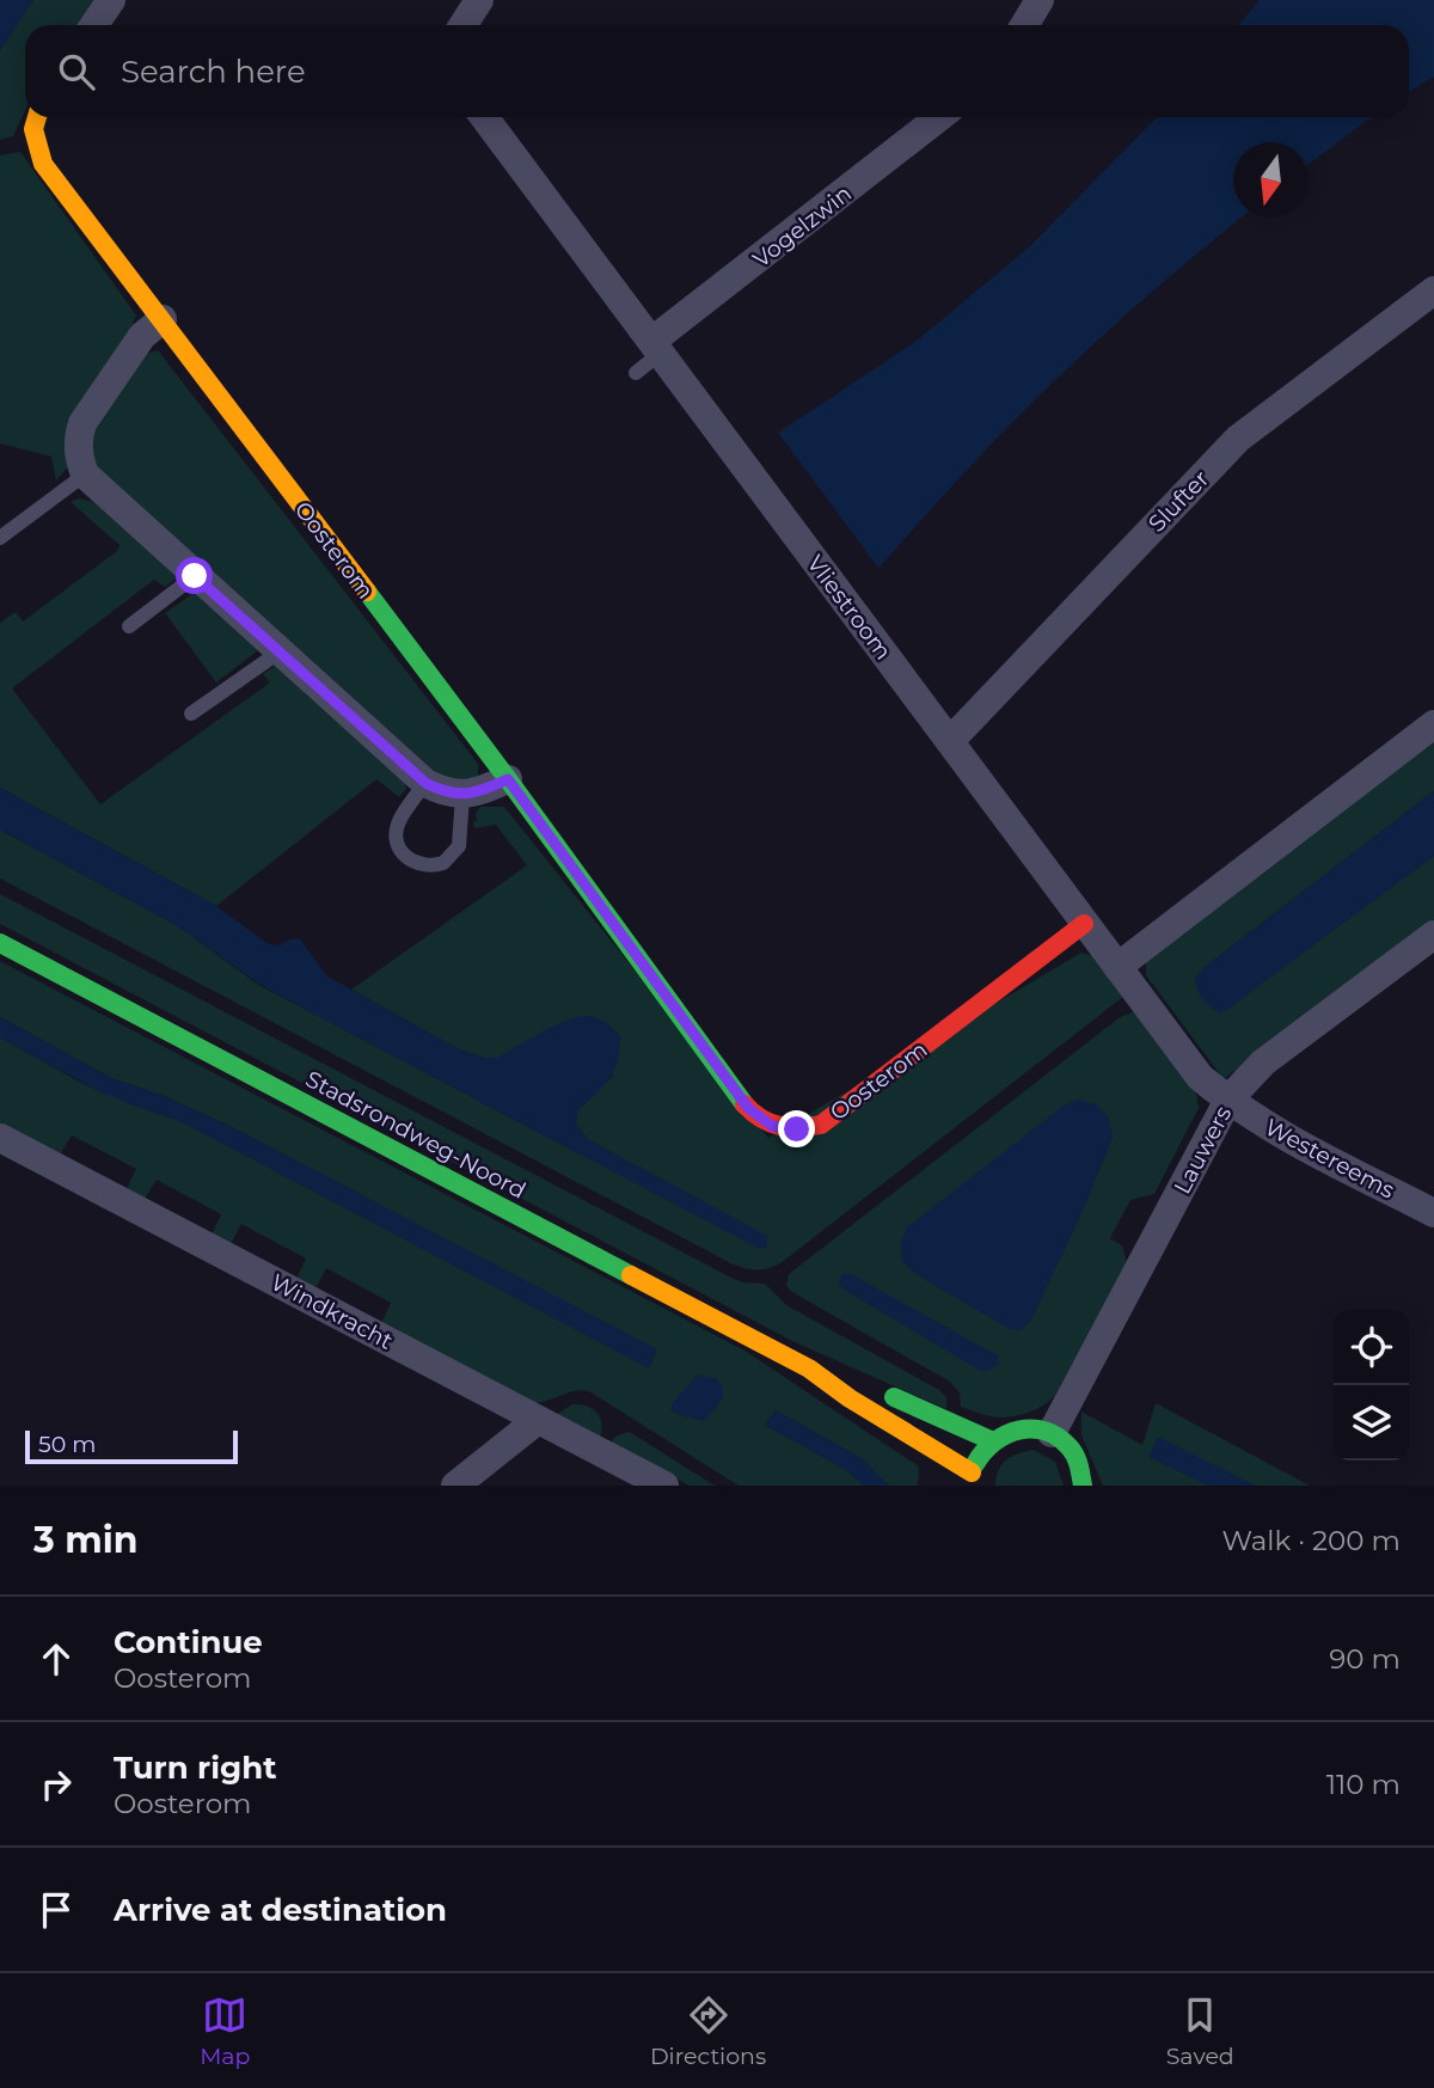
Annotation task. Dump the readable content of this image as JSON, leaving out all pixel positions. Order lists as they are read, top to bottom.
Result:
{
  "streets": {
    "street": [
      "Vogelzwin",
      "Slufter",
      "Oosterom",
      "Vliestroom",
      "Stadsrondweg-Noord",
      "Lauwers",
      "Westereems",
      "Windkracht"
    ]
  },
  "crossings": [
    ["Vogelzwin", "Vliestroom"],
    ["Slufter", "Vliestroom"],
    ["Oosterom", "Vliestroom"],
    ["Vliestroom", "Lauwers"],
    ["Vliestroom", "Westereems"],
    ["Lauwers", "Westereems"]
  ],
  "scale_bar": "50 m",
  "north": "bottom",
  "page": {
    "search": "Search here",
    "scale": "50 m",
    "heading": ["3 min", "Walk · 200 m"],
    "list": [
      ["Continue", "Oosterom", "90 m"],
      ["Turn right", "Oosterom", "110 m"],
      "Arrive at destination"
    ],
    "nav": ["Map", "Directions", "Saved"]
  }
}
